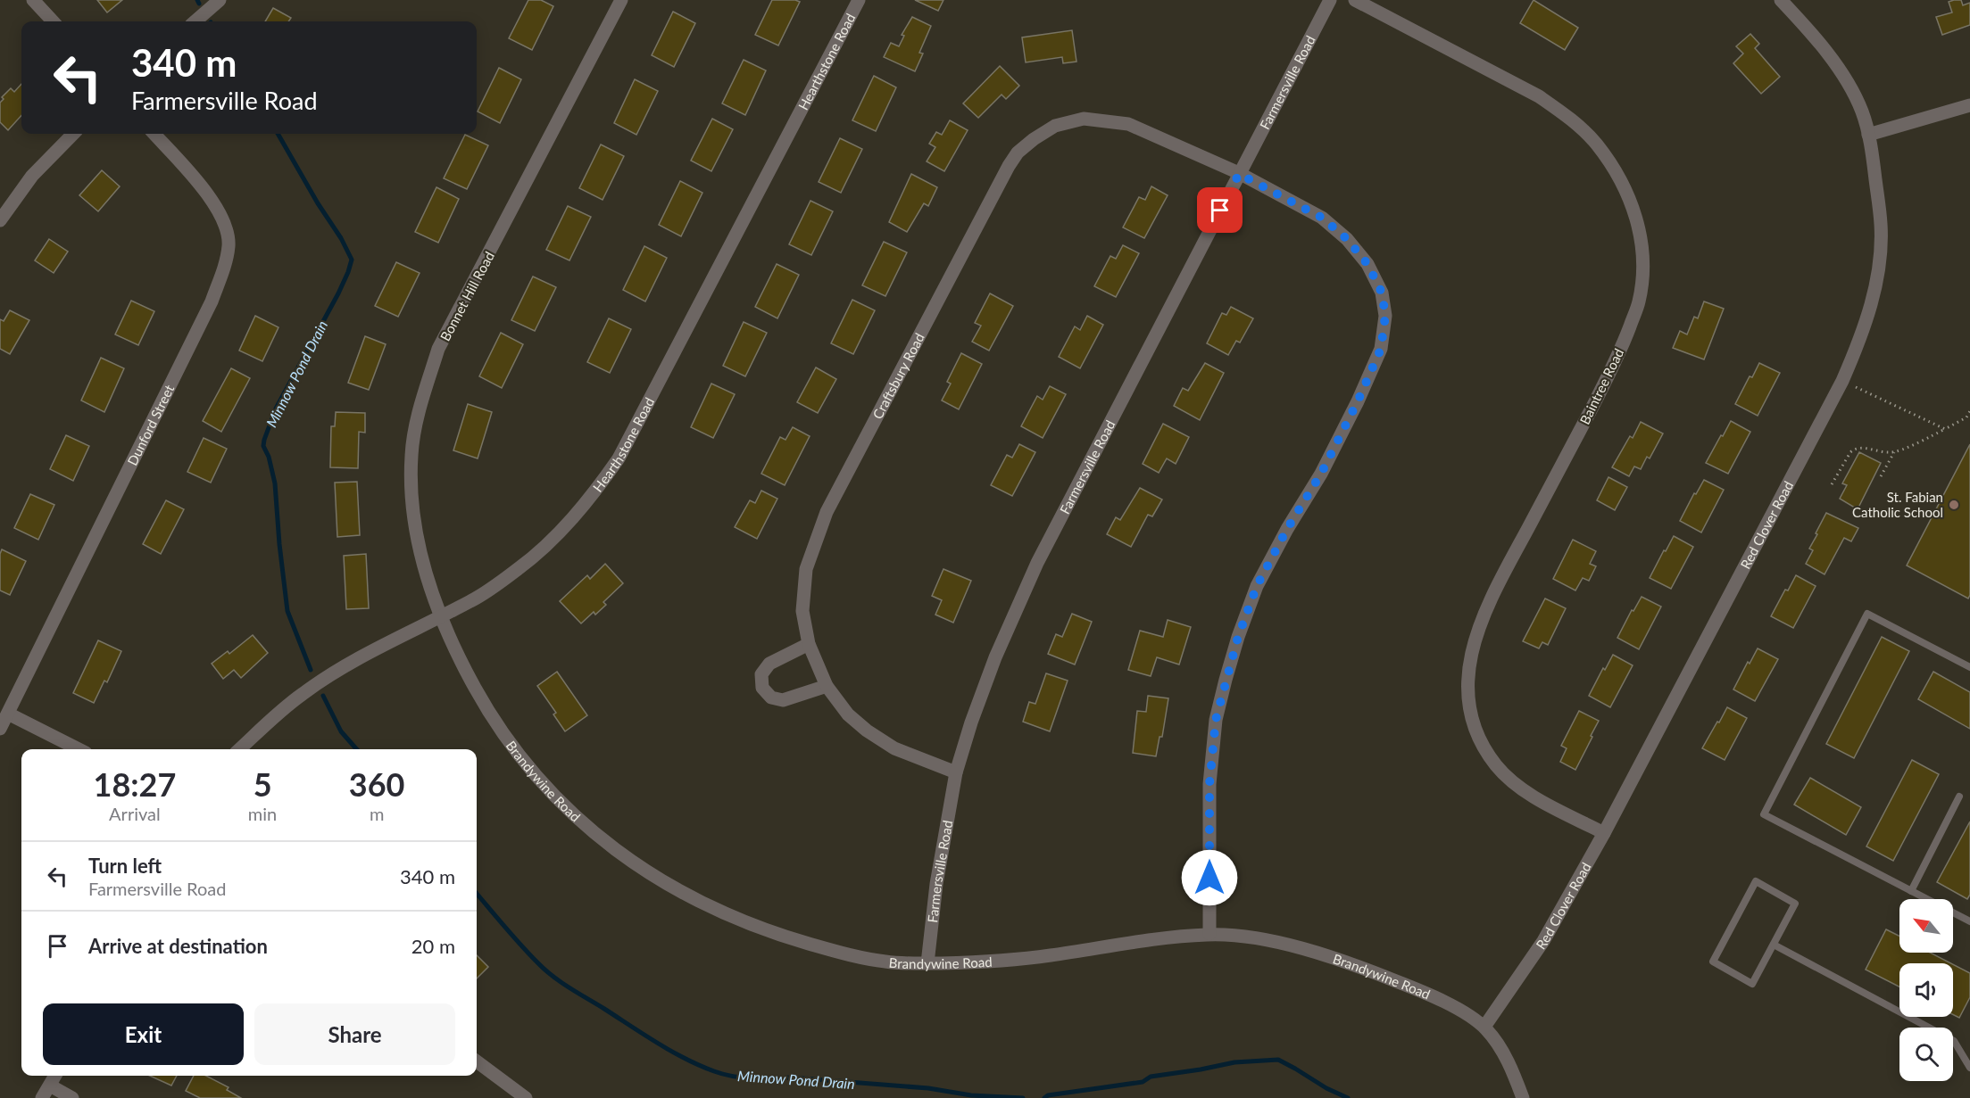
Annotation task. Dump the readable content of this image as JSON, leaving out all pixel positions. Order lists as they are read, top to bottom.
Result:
{
  "streets": {
    "street": [
      "Hearthstone Road",
      "Farmersville Road",
      "Bonnet Hill Road",
      "Craftsbury Road",
      "Baintree Road",
      "Dunford Street",
      "Red Clover Road",
      "Brandywine Road"
    ]
  },
  "crossings": [
    ["Hearthstone Road", "Bonnet Hill Road"],
    ["Hearthstone Road", "Brandywine Road"],
    ["Farmersville Road", "Craftsbury Road"],
    ["Farmersville Road", "Brandywine Road"],
    ["Bonnet Hill Road", "Brandywine Road"],
    ["Craftsbury Road", "Brandywine Road"],
    ["Baintree Road", "Red Clover Road"],
    ["Red Clover Road", "Brandywine Road"]
  ],
  "water": ["Minnow Pond Drain"],
  "places": ["St. Fabian Catholic School"],
  "north": "top left",
  "page": {
    "turn": ["340 m", "Farmersville Road"],
    "eta": [
      "18:27",
      "Arrival",
      "5",
      "min",
      "360",
      "m"
    ],
    "list": [
      {
        "name": "Turn left",
        "note": "Farmersville Road",
        "value": "340 m"
      },
      {
        "name": "Arrive at destination",
        "value": "20 m"
      }
    ],
    "buttons": ["Exit", "Share"]
  }
}
